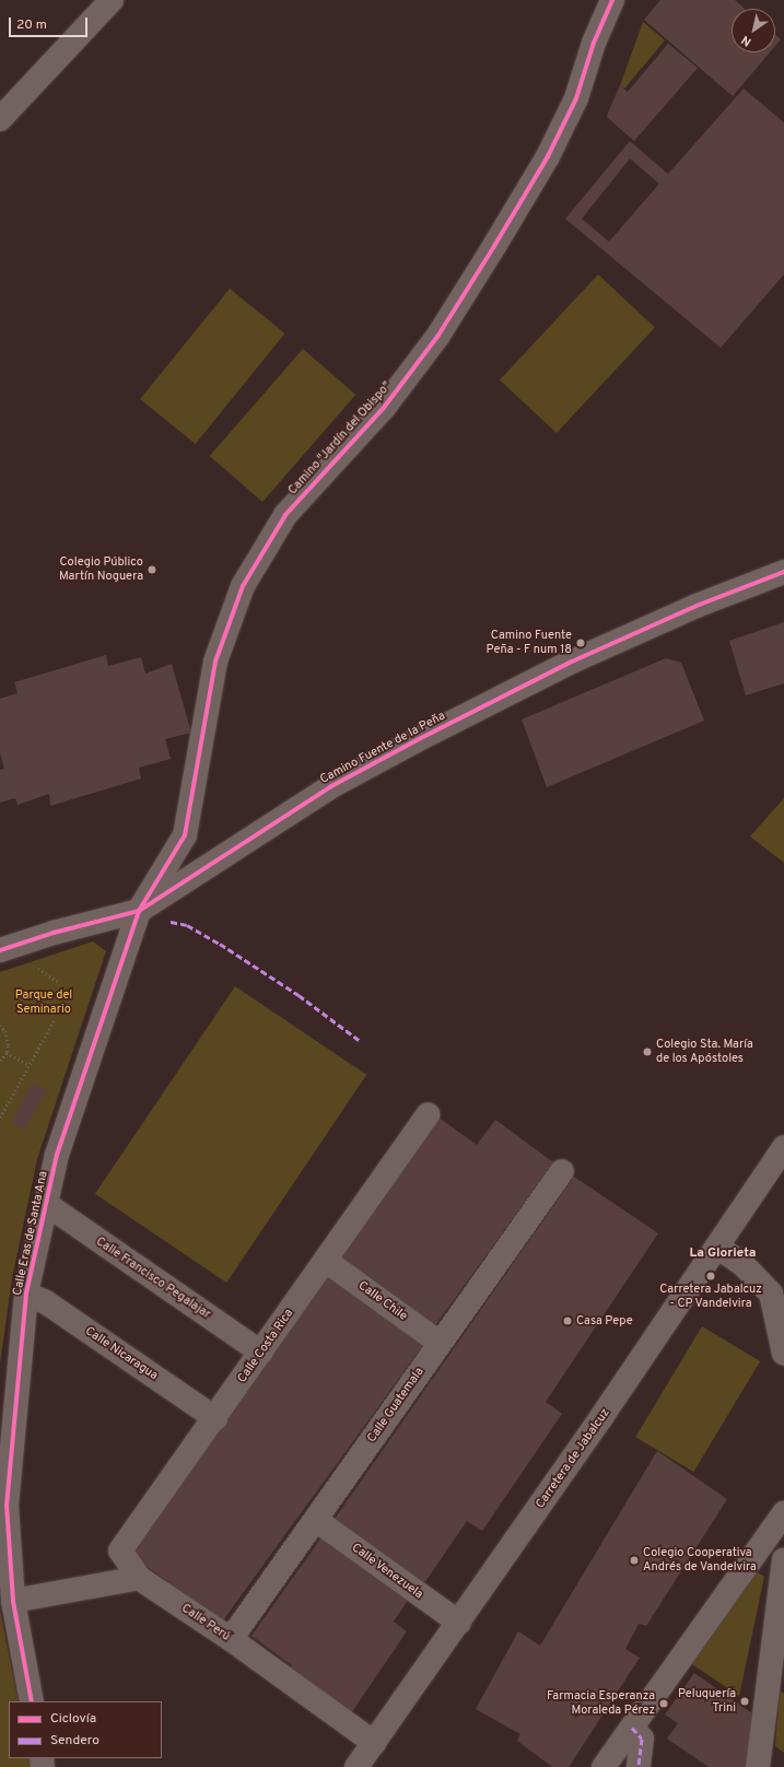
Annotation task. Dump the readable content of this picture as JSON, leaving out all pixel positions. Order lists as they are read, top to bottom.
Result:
{
  "streets": {
    "street": [
      "Camino \"Jardín del Obispo\"",
      "Camino Fuente de la Peña",
      "Calle Eras de Santa Ana",
      "Calle Francisco Pegalajar",
      "Calle Chile",
      "Calle Costa Rica",
      "Calle Nicaragua",
      "Calle Guatemala",
      "Carretera de Jabalcuz",
      "Calle Venezuela",
      "Calle Perú"
    ]
  },
  "crossings": [
    ["Camino \"Jardín del Obispo\"", "Camino Fuente de la Peña"],
    ["Camino \"Jardín del Obispo\"", "Calle Eras de Santa Ana"],
    ["Camino Fuente de la Peña", "Calle Eras de Santa Ana"],
    ["Calle Eras de Santa Ana", "Calle Francisco Pegalajar"],
    ["Calle Eras de Santa Ana", "Calle Nicaragua"],
    ["Calle Francisco Pegalajar", "Calle Costa Rica"],
    ["Calle Chile", "Calle Costa Rica"],
    ["Calle Chile", "Calle Guatemala"],
    ["Calle Costa Rica", "Calle Nicaragua"],
    ["Calle Costa Rica", "Calle Perú"],
    ["Calle Guatemala", "Calle Venezuela"],
    ["Calle Guatemala", "Calle Perú"],
    ["Carretera de Jabalcuz", "Calle Venezuela"],
    ["Carretera de Jabalcuz", "Calle Perú"]
  ],
  "districts": ["La Glorieta"],
  "parks": ["Parque del Seminario"],
  "places": [
    "Colegio Público Martín Noguera",
    "Camino Fuente Peña - F num 18",
    "Colegio Sta. María de los Apóstoles",
    "Carretera Jabalcuz - CP Vandelvira",
    "Casa Pepe",
    "Colegio Cooperativa Andrés de Vandelvira",
    "Peluquería Trini",
    "Farmacia Esperanza Moraleda Pérez"
  ],
  "legend": ["Ciclovía", "Sendero"],
  "scale_bar": "20 m",
  "north": "bottom left"
}
